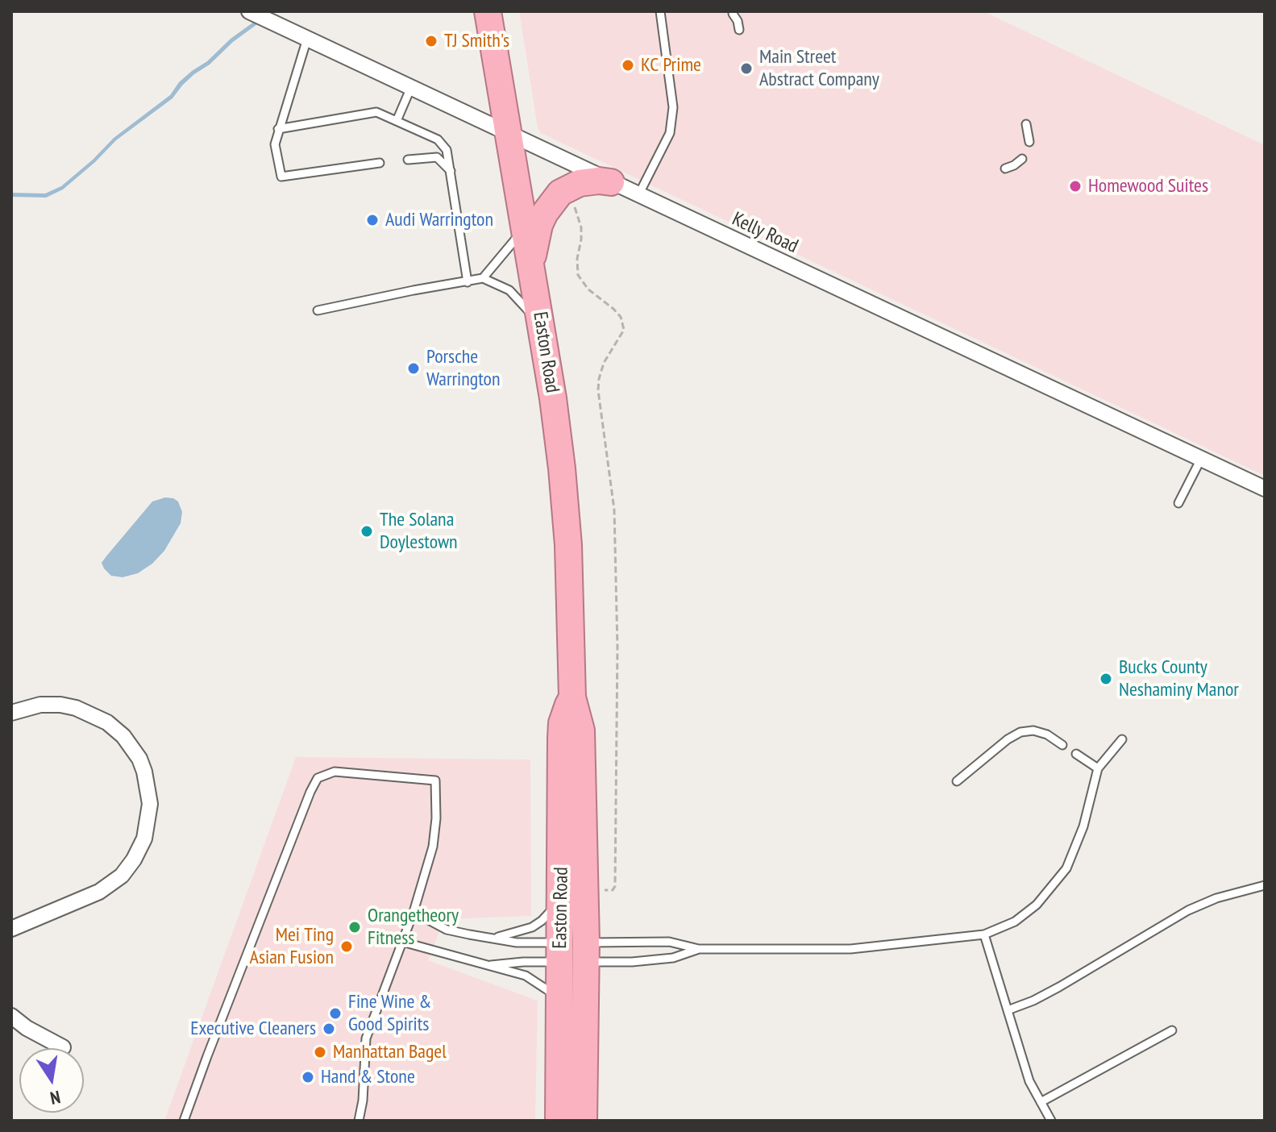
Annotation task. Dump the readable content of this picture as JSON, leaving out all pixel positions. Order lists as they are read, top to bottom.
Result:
{
  "streets": {
    "highway": ["Easton Road"],
    "street": ["Kelly Road"]
  },
  "crossings": [
    ["Kelly Road", "Easton Road"]
  ],
  "places": [
    "TJ Smith's",
    "KC Prime",
    "Main Street Abstract Company",
    "Homewood Suites",
    "Audi Warrington",
    "Porsche Warrington",
    "The Solana Doylestown",
    "Bucks County Neshaminy Manor",
    "Orangetheory Fitness",
    "Mei Ting Asian Fusion",
    "Fine Wine & Good Spirits",
    "Executive Cleaners",
    "Manhattan Bagel",
    "Hand & Stone"
  ],
  "north": "bottom"
}
